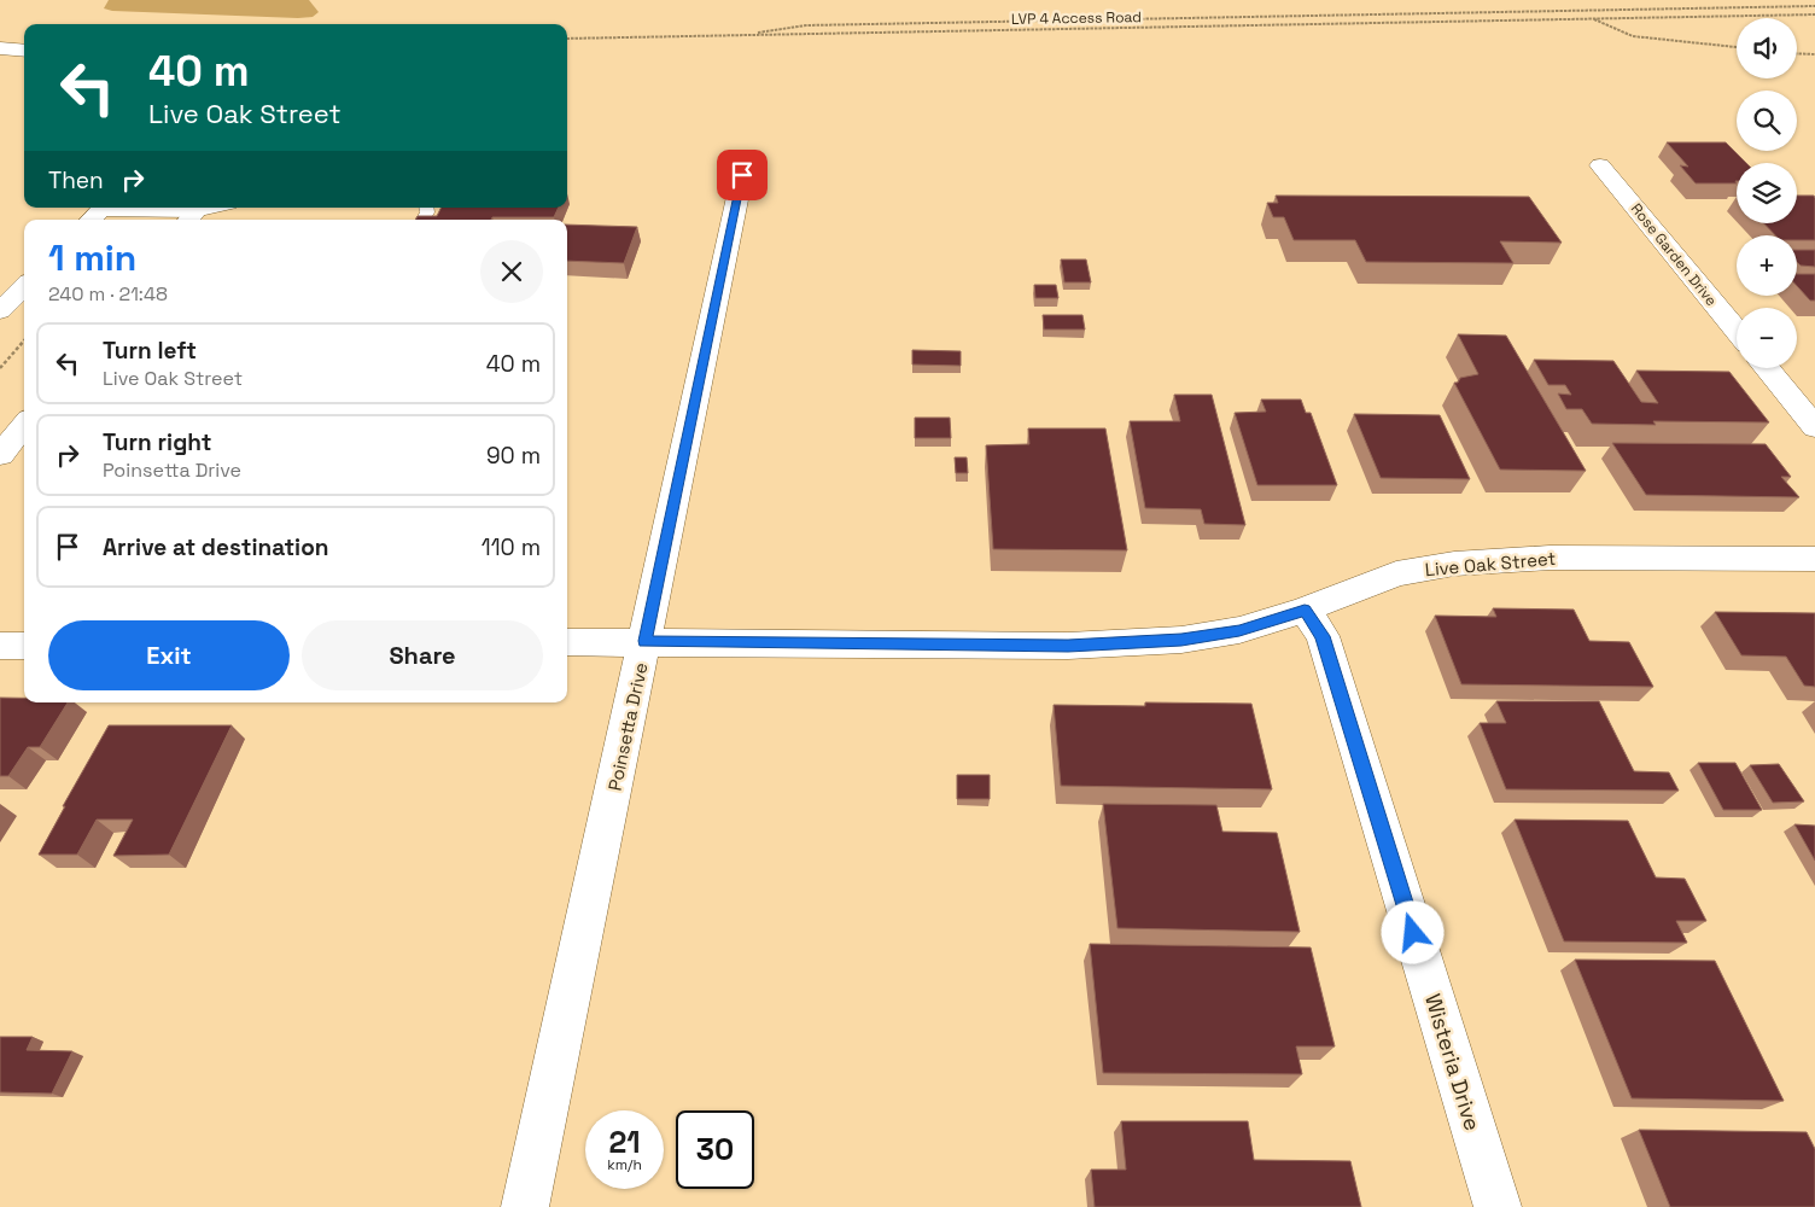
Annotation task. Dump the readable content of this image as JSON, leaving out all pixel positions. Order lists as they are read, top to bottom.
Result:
{
  "streets": {
    "street": [
      "Rose Garden Drive",
      "Live Oak Street",
      "Poinsetta Drive",
      "Wisteria Drive"
    ],
    "path": ["LVP 4 Access Road"]
  },
  "crossings": [
    ["Live Oak Street", "Poinsetta Drive"],
    ["Live Oak Street", "Wisteria Drive"]
  ],
  "page": {
    "map_buttons": ["+", "−"],
    "turn": ["40 m", "Live Oak Street"],
    "then": "Then",
    "heading": ["1 min", "240 m · 21:48"],
    "list": [
      {
        "name": "Turn left",
        "note": "Live Oak Street",
        "value": "40 m"
      },
      {
        "name": "Turn right",
        "note": "Poinsetta Drive",
        "value": "90 m"
      },
      {
        "name": "Arrive at destination",
        "value": "110 m"
      }
    ],
    "buttons": ["Exit", "Share"],
    "speed": "21 km/h",
    "limit": "30"
  }
}
